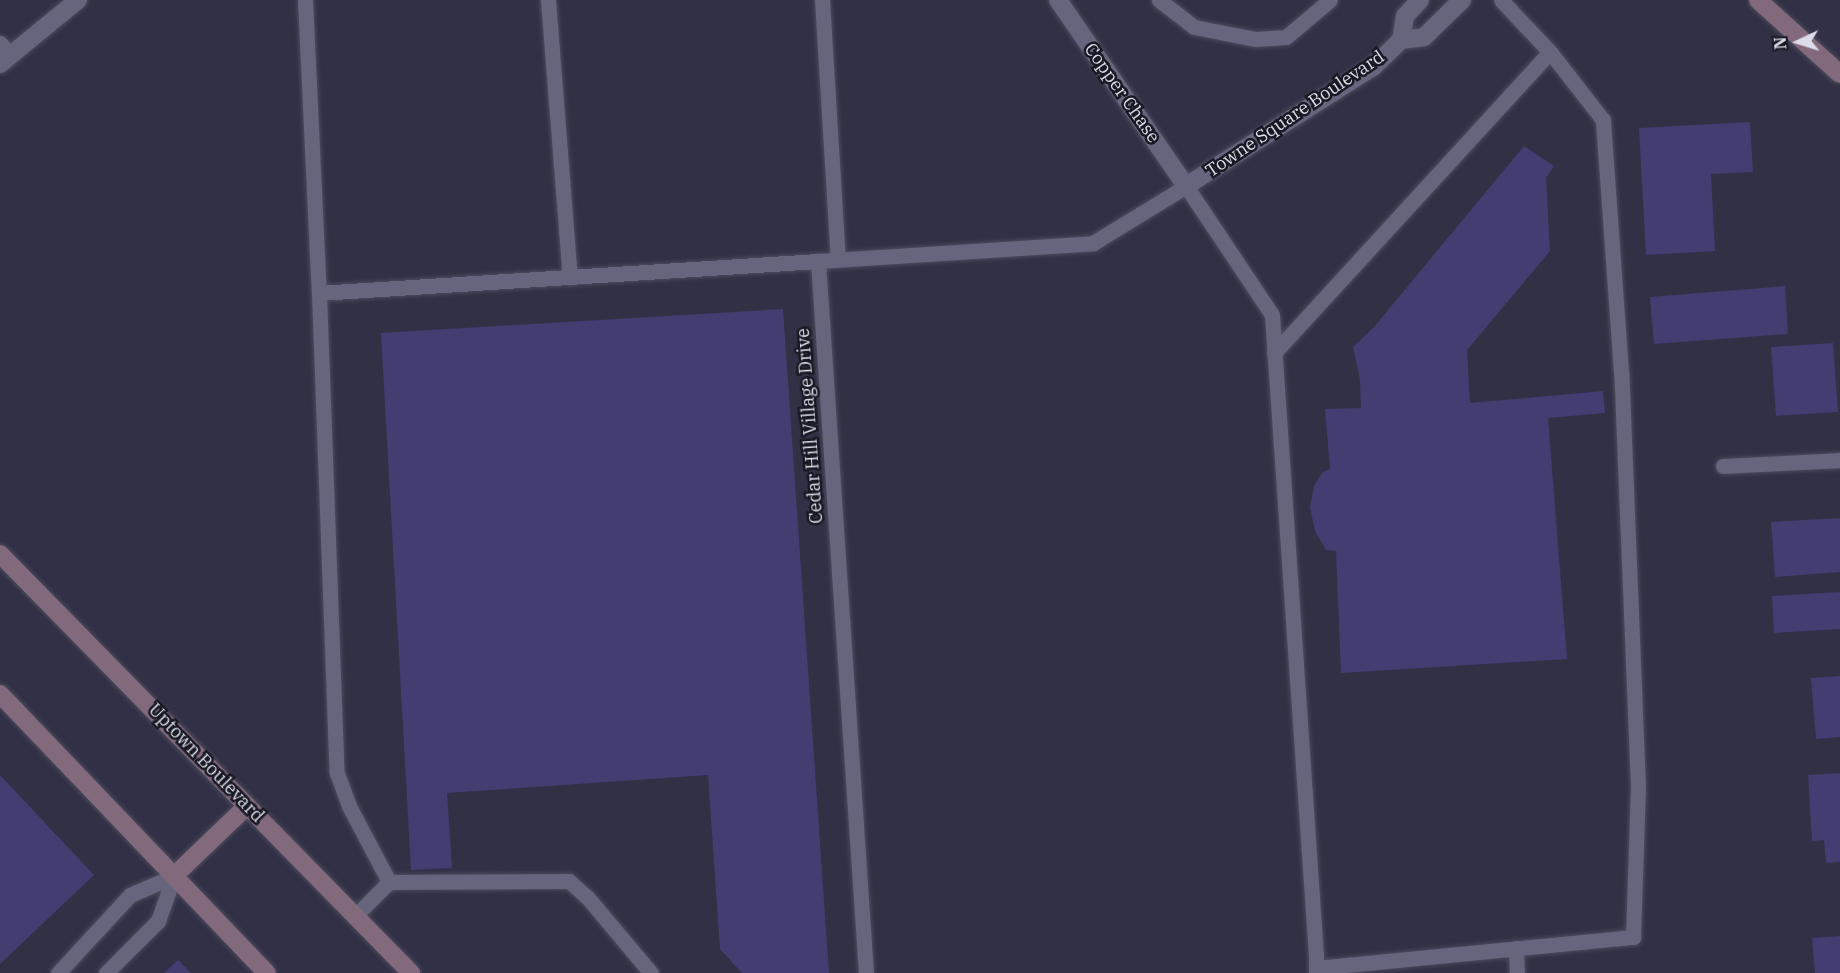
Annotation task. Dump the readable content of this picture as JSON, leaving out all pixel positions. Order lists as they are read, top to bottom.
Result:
{
  "streets": {
    "street": ["Copper Chase", "Towne Square Boulevard", "Uptown Boulevard"],
    "lane": ["Cedar Hill Village Drive"]
  },
  "crossings": [
    ["Copper Chase", "Towne Square Boulevard"]
  ],
  "north": "left"
}
